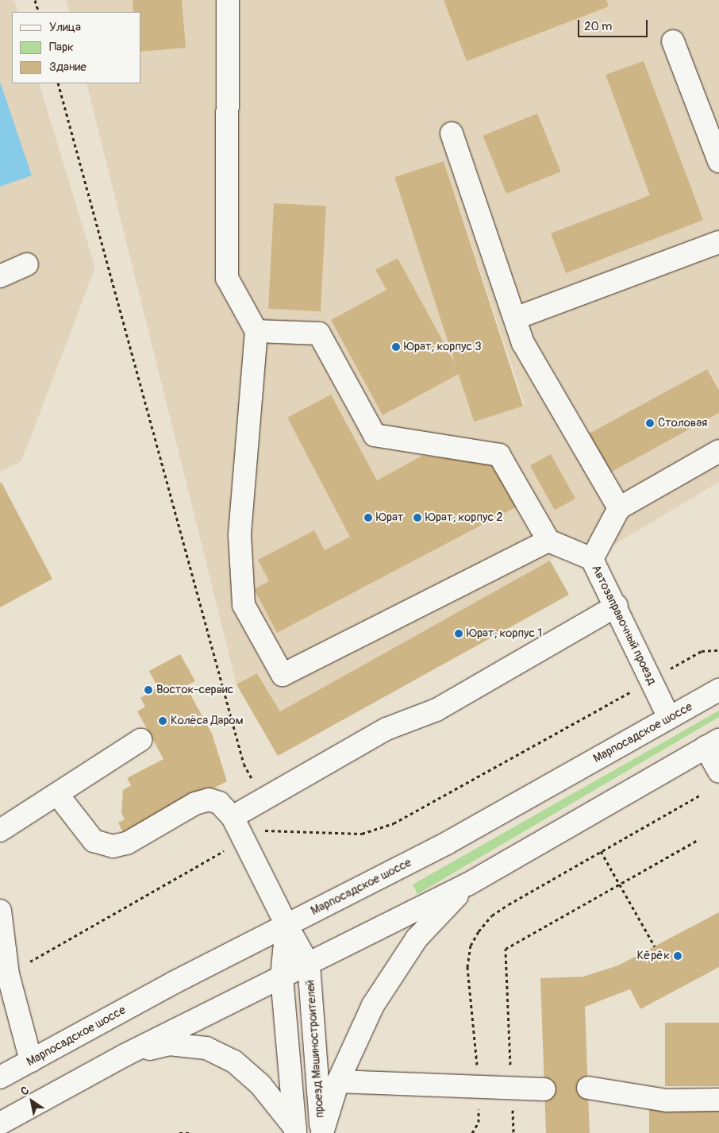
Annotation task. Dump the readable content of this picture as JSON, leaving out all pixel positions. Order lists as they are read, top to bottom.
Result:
{
  "streets": {
    "main road": ["Автозаправочный проезд", "Марпосадское шоссе", "проезд Машиностроителей"]
  },
  "crossings": [
    ["Автозаправочный проезд", "Марпосадское шоссе"]
  ],
  "places": [
    "Юрат, корпус 3",
    "Столовая",
    "Юрат",
    "Юрат, корпус 2",
    "Юрат, корпус 1",
    "Восток-сервис",
    "Колёса Даром",
    "Кӗрӗк"
  ],
  "legend": ["Улица", "Парк", "Здание"],
  "scale_bar": "20 m",
  "north": "top left"
}
